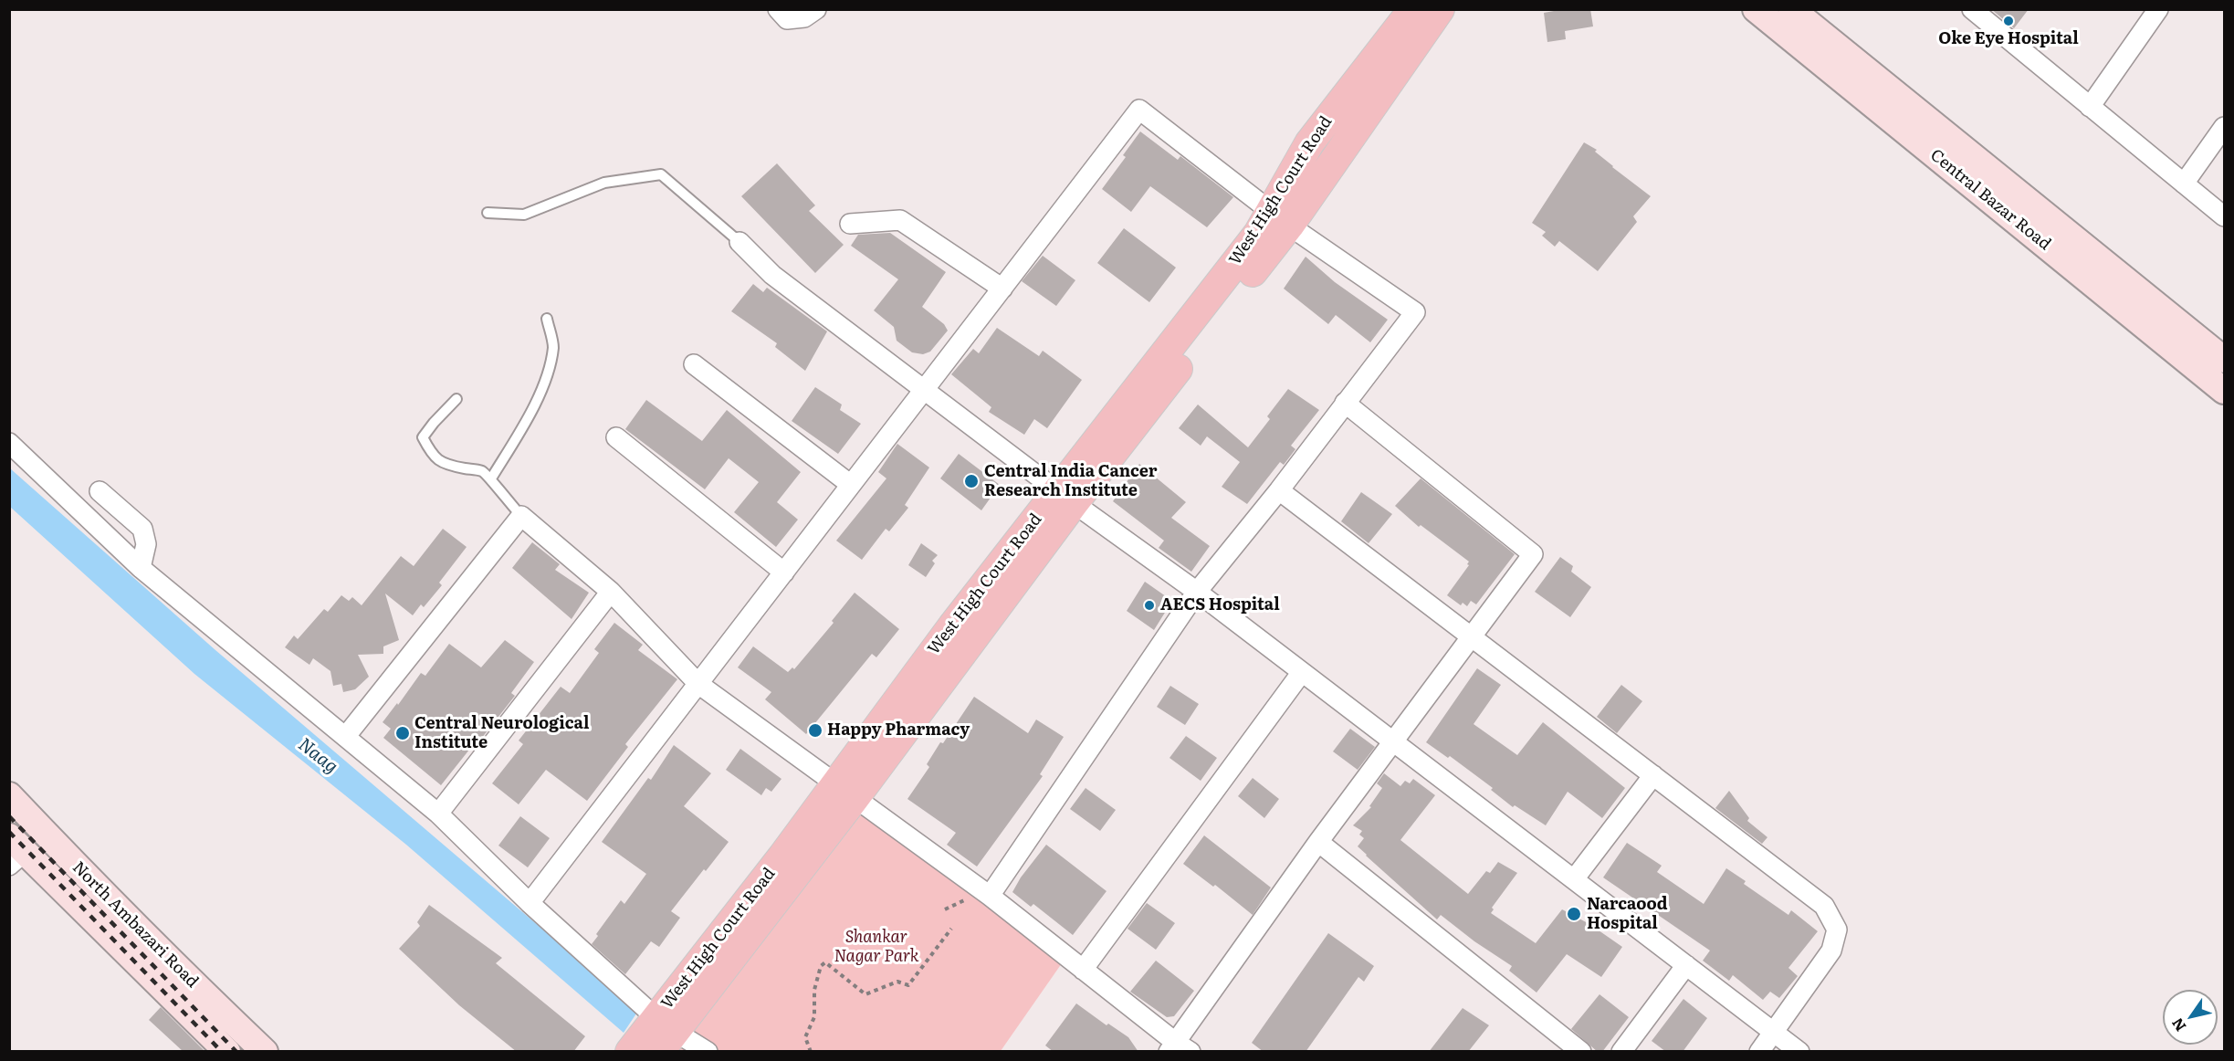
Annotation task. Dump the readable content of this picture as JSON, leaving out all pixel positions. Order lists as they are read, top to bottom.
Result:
{
  "streets": {
    "main road": ["West High Court Road", "Central Bazar Road", "North Ambazari Road"]
  },
  "water": ["Naag"],
  "parks": ["Shankar Nagar Park"],
  "places": [
    "Oke Eye Hospital",
    "Central India Cancer Research Institute",
    "AECS Hospital",
    "Happy Pharmacy",
    "Central Neurological Institute",
    "Narcaood Hospital"
  ],
  "north": "bottom left"
}
